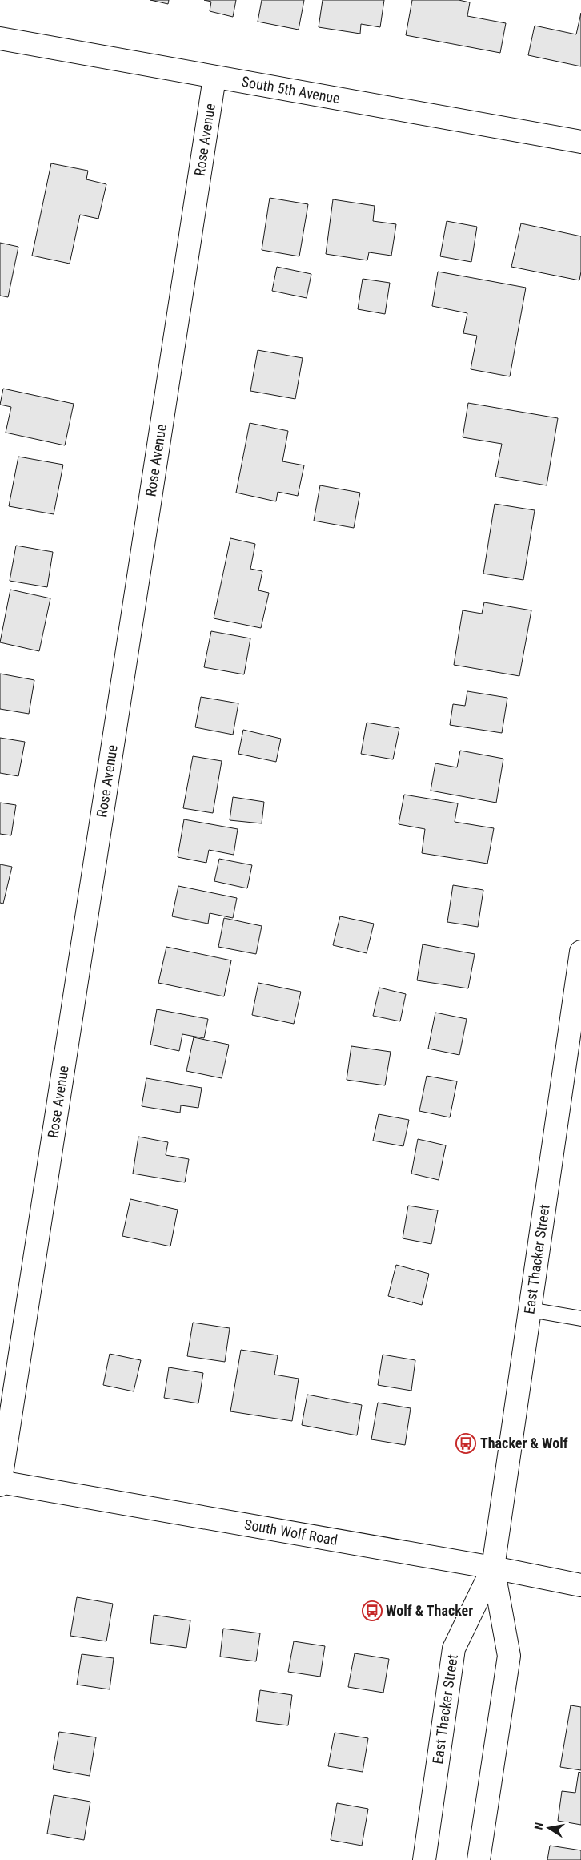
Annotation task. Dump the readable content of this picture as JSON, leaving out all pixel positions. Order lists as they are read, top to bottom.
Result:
{
  "streets": {
    "street": [
      "South 5th Avenue",
      "Rose Avenue",
      "East Thacker Street",
      "South Wolf Road"
    ]
  },
  "crossings": [
    ["South 5th Avenue", "Rose Avenue"],
    ["Rose Avenue", "South Wolf Road"],
    ["East Thacker Street", "South Wolf Road"]
  ],
  "places": {
    "bus stop": ["Thacker & Wolf", "Wolf & Thacker"]
  },
  "north": "left"
}
